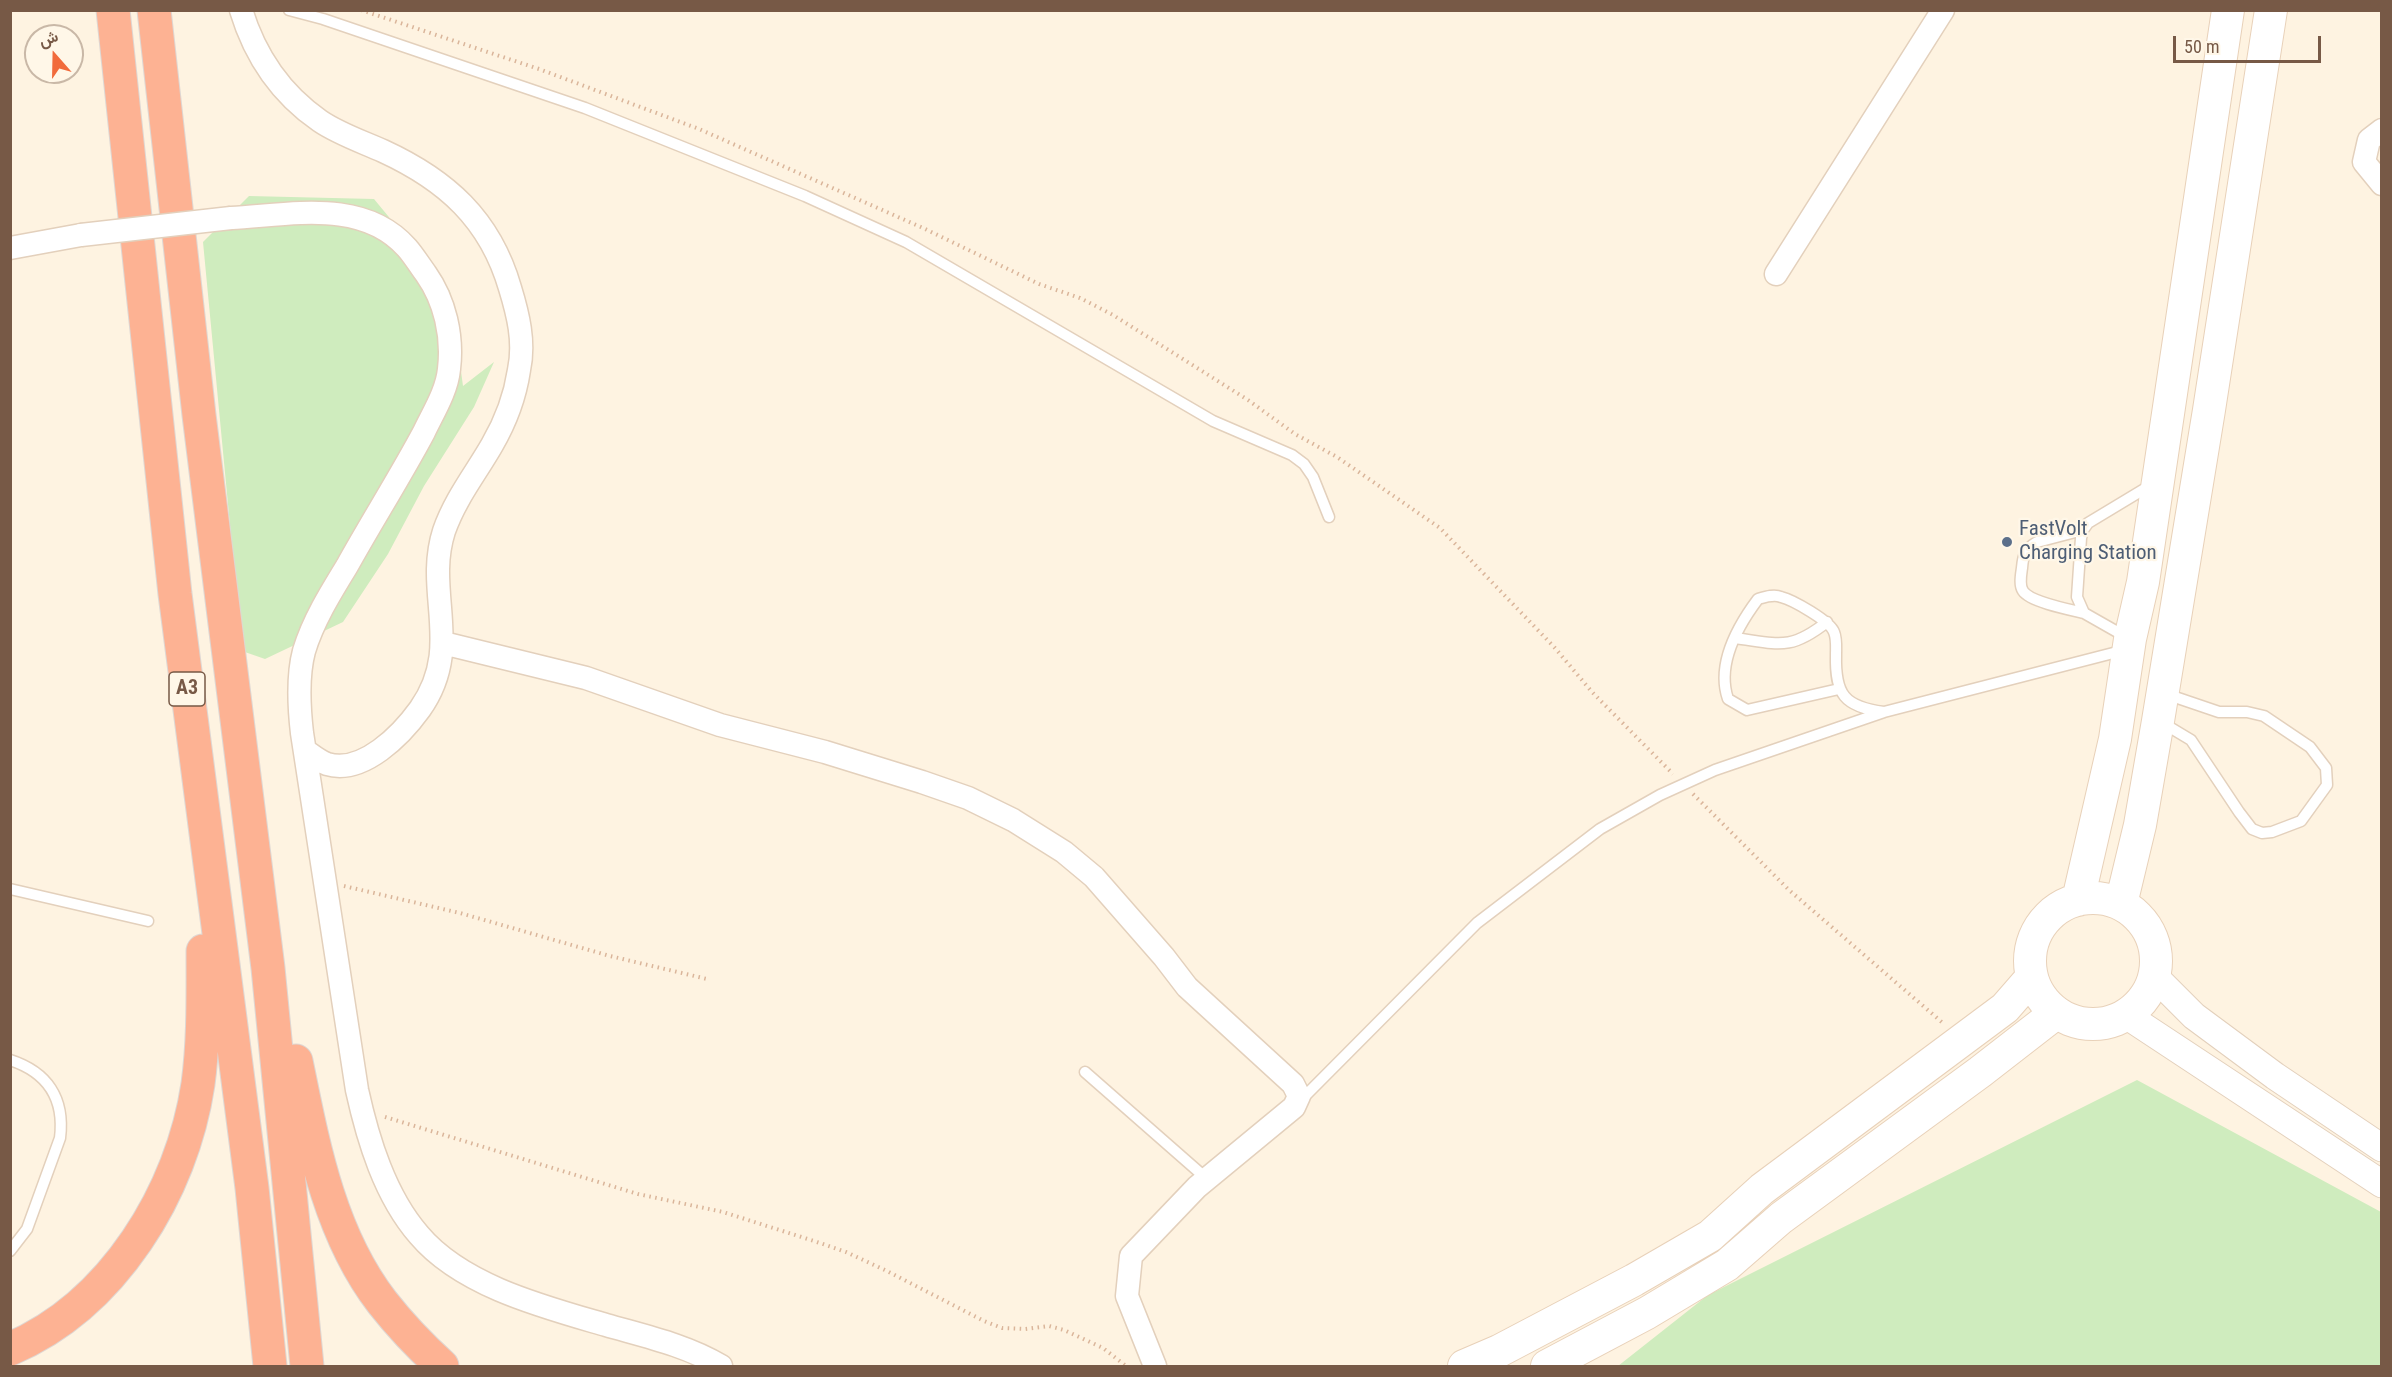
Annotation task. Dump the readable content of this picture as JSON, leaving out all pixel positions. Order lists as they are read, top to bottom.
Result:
{
  "streets": {
    "highway": ["A3"]
  },
  "places": ["FastVolt Charging Station"],
  "scale_bar": "50 m",
  "north": "top"
}
